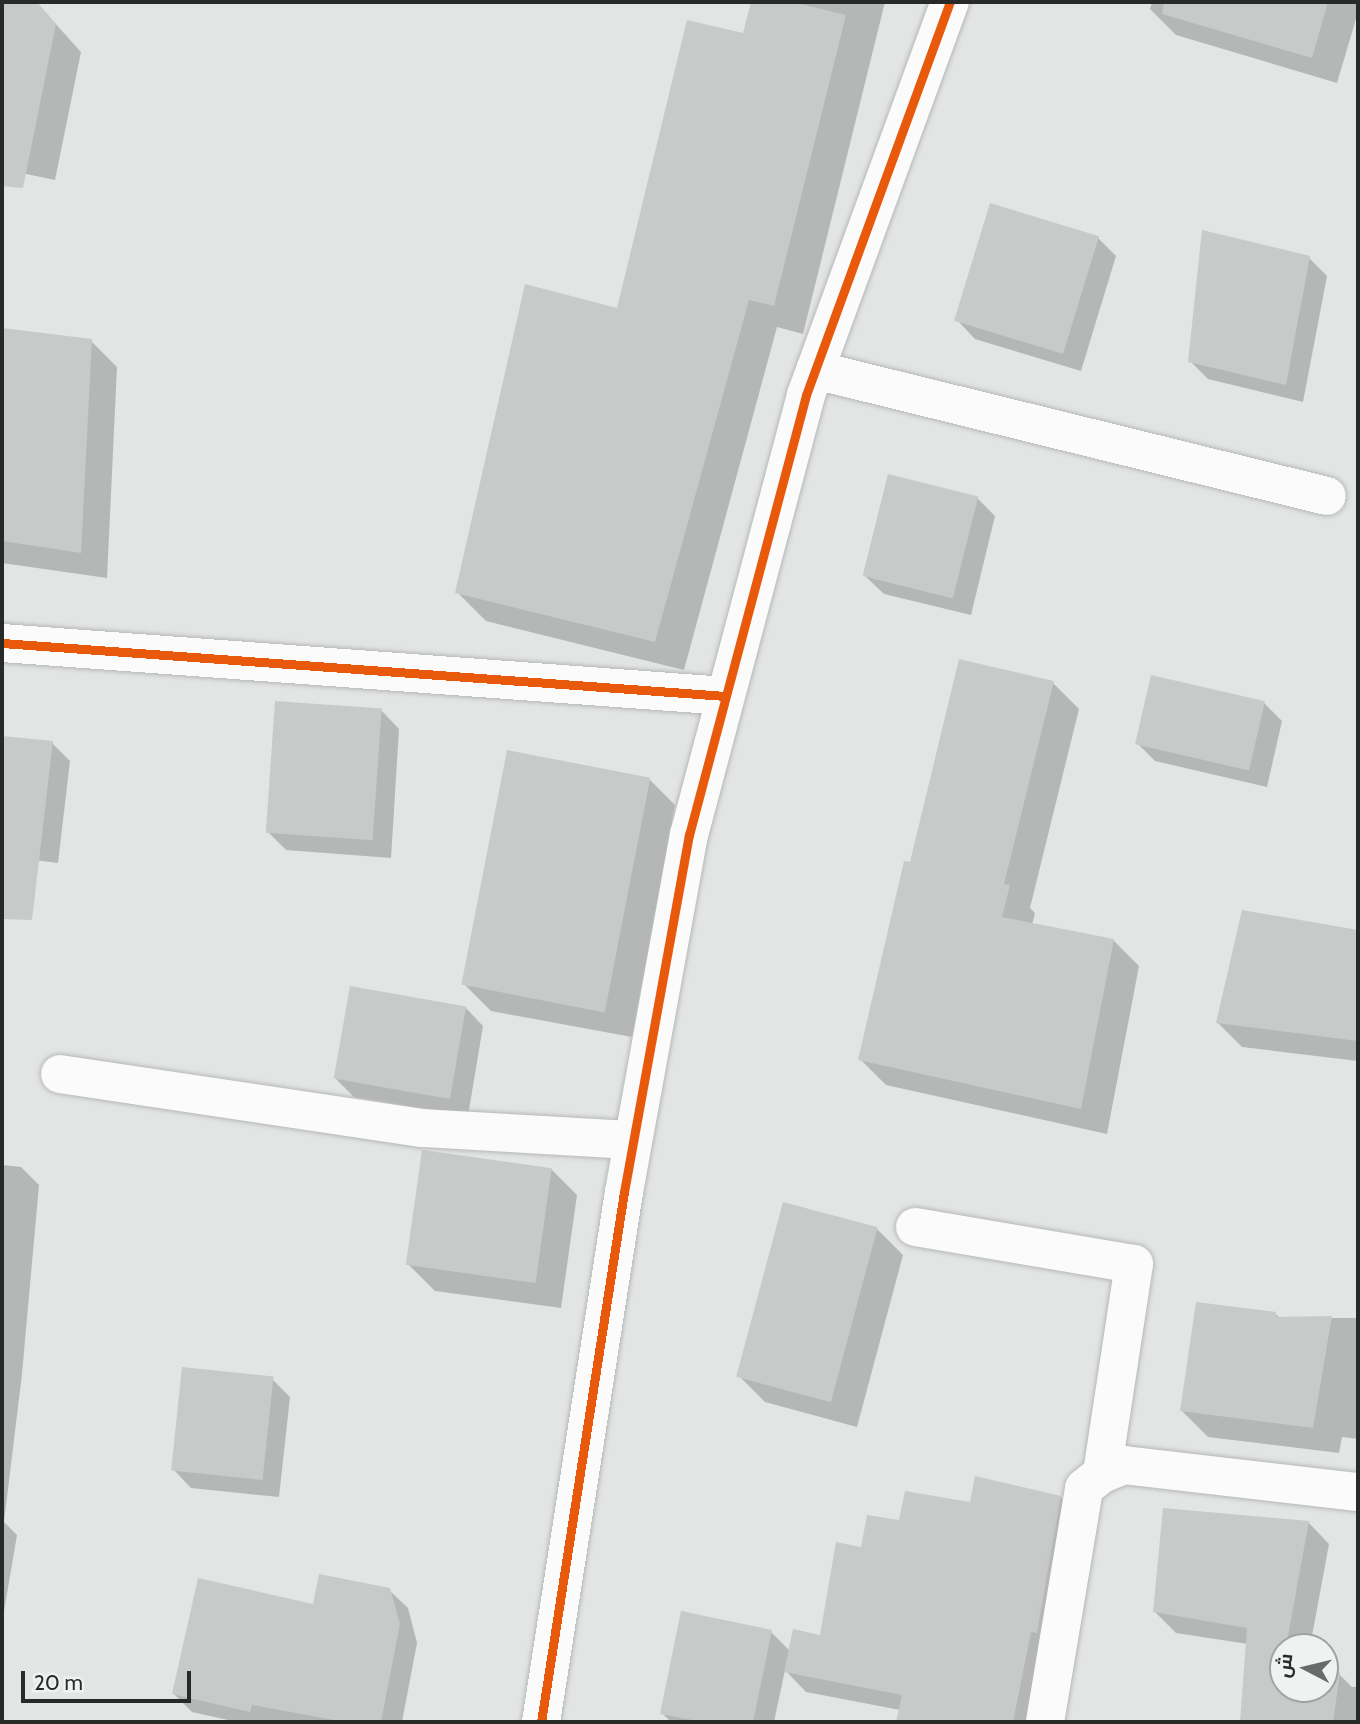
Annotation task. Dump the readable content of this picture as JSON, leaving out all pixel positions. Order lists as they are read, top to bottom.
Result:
{
  "scale_bar": "20 m",
  "north": "left"
}
